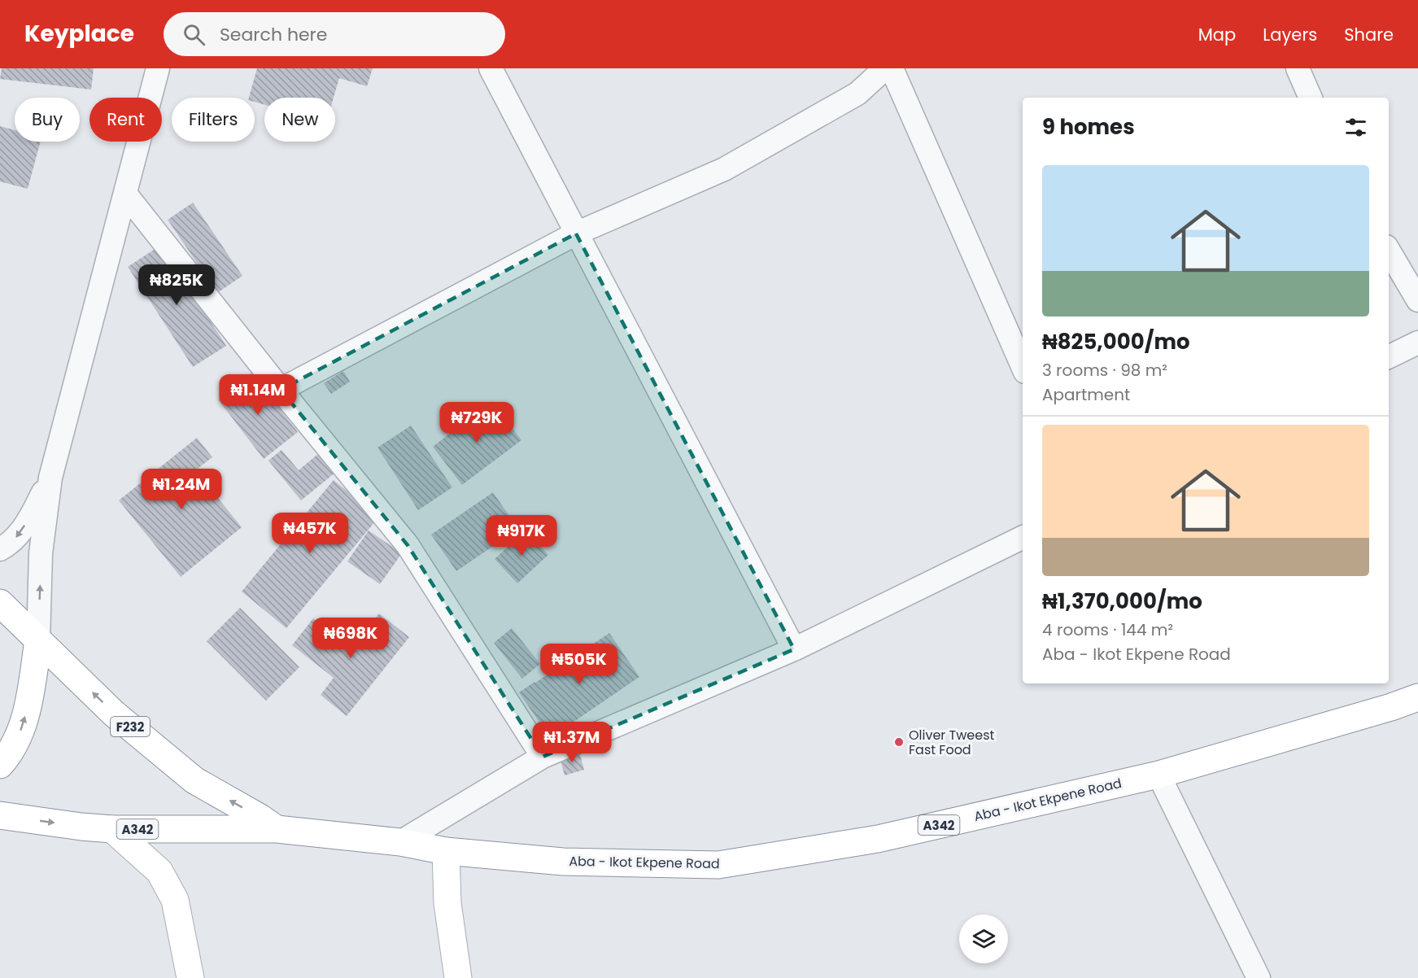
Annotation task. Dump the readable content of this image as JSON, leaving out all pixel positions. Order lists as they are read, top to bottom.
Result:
{
  "streets": {
    "main road": ["F232", "Aba - Ikot Ekpene Road", "A342"]
  },
  "crossings": [
    ["F232", "Aba - Ikot Ekpene Road"]
  ],
  "places": ["Oliver Tweest Fast Food"],
  "page": {
    "header": "Keyplace",
    "search": "Search here",
    "nav": ["Map", "Layers", "Share"],
    "chip": [
      "Buy",
      "Rent",
      "Filters",
      "New"
    ],
    "heading": "9 homes",
    "list": [
      {
        "name": "₦825,000/mo",
        "note": "3 rooms · 98 m² · Apartment"
      },
      {
        "name": "₦1,370,000/mo",
        "note": "4 rooms · 144 m² · Aba - Ikot Ekpene Road"
      }
    ],
    "price": [
      "₦825K",
      "₦1.14M",
      "₦729K",
      "₦1.24M",
      "₦457K",
      "₦917K",
      "₦698K",
      "₦505K",
      "₦1.37M"
    ]
  }
}
